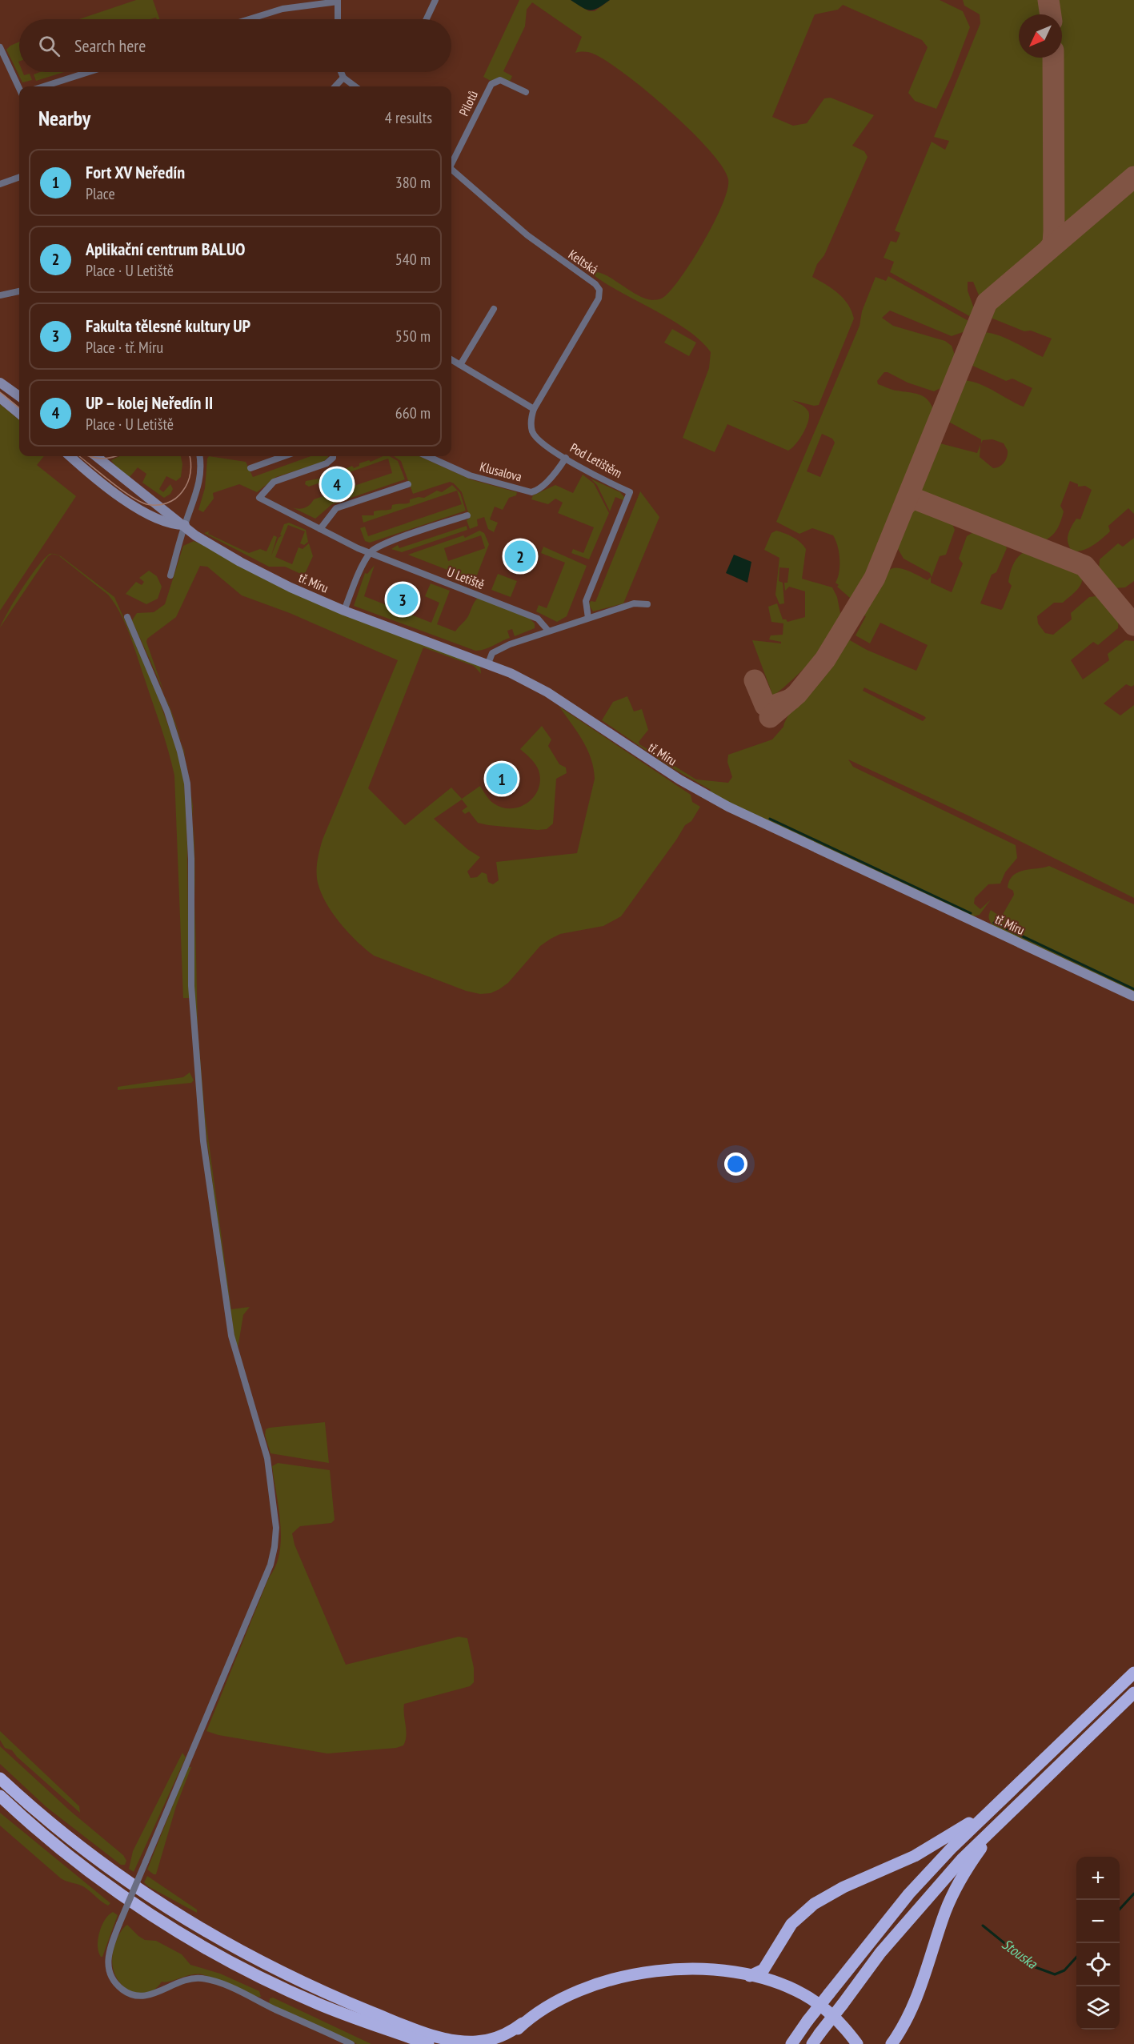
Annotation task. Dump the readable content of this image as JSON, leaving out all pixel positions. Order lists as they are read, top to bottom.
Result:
{
  "streets": {
    "main road": ["tř. Míru"],
    "street": [
      "Pilotů",
      "Keltská",
      "Pod Letištěm",
      "Klusalova",
      "U Letiště"
    ]
  },
  "crossings": [
    ["Keltská", "Pod Letištěm"],
    ["Pod Letištěm", "Klusalova"]
  ],
  "water": ["Stouska"],
  "north": "bottom left",
  "page": {
    "search": "Search here",
    "heading": ["Nearby", "4 results"],
    "list": [
      {
        "mark": "1",
        "name": "Fort XV Neředín",
        "note": "Place",
        "value": "380 m"
      },
      {
        "mark": "2",
        "name": "Aplikační centrum BALUO",
        "note": "Place · U Letiště",
        "value": "540 m"
      },
      {
        "mark": "3",
        "name": "Fakulta tělesné kultury UP",
        "note": "Place · tř. Míru",
        "value": "550 m"
      },
      {
        "mark": "4",
        "name": "UP – kolej Neředín II",
        "note": "Place · U Letiště",
        "value": "660 m"
      }
    ],
    "pins": [
      "4",
      "2",
      "3",
      "1"
    ],
    "map_buttons": ["+", "−"]
  }
}
